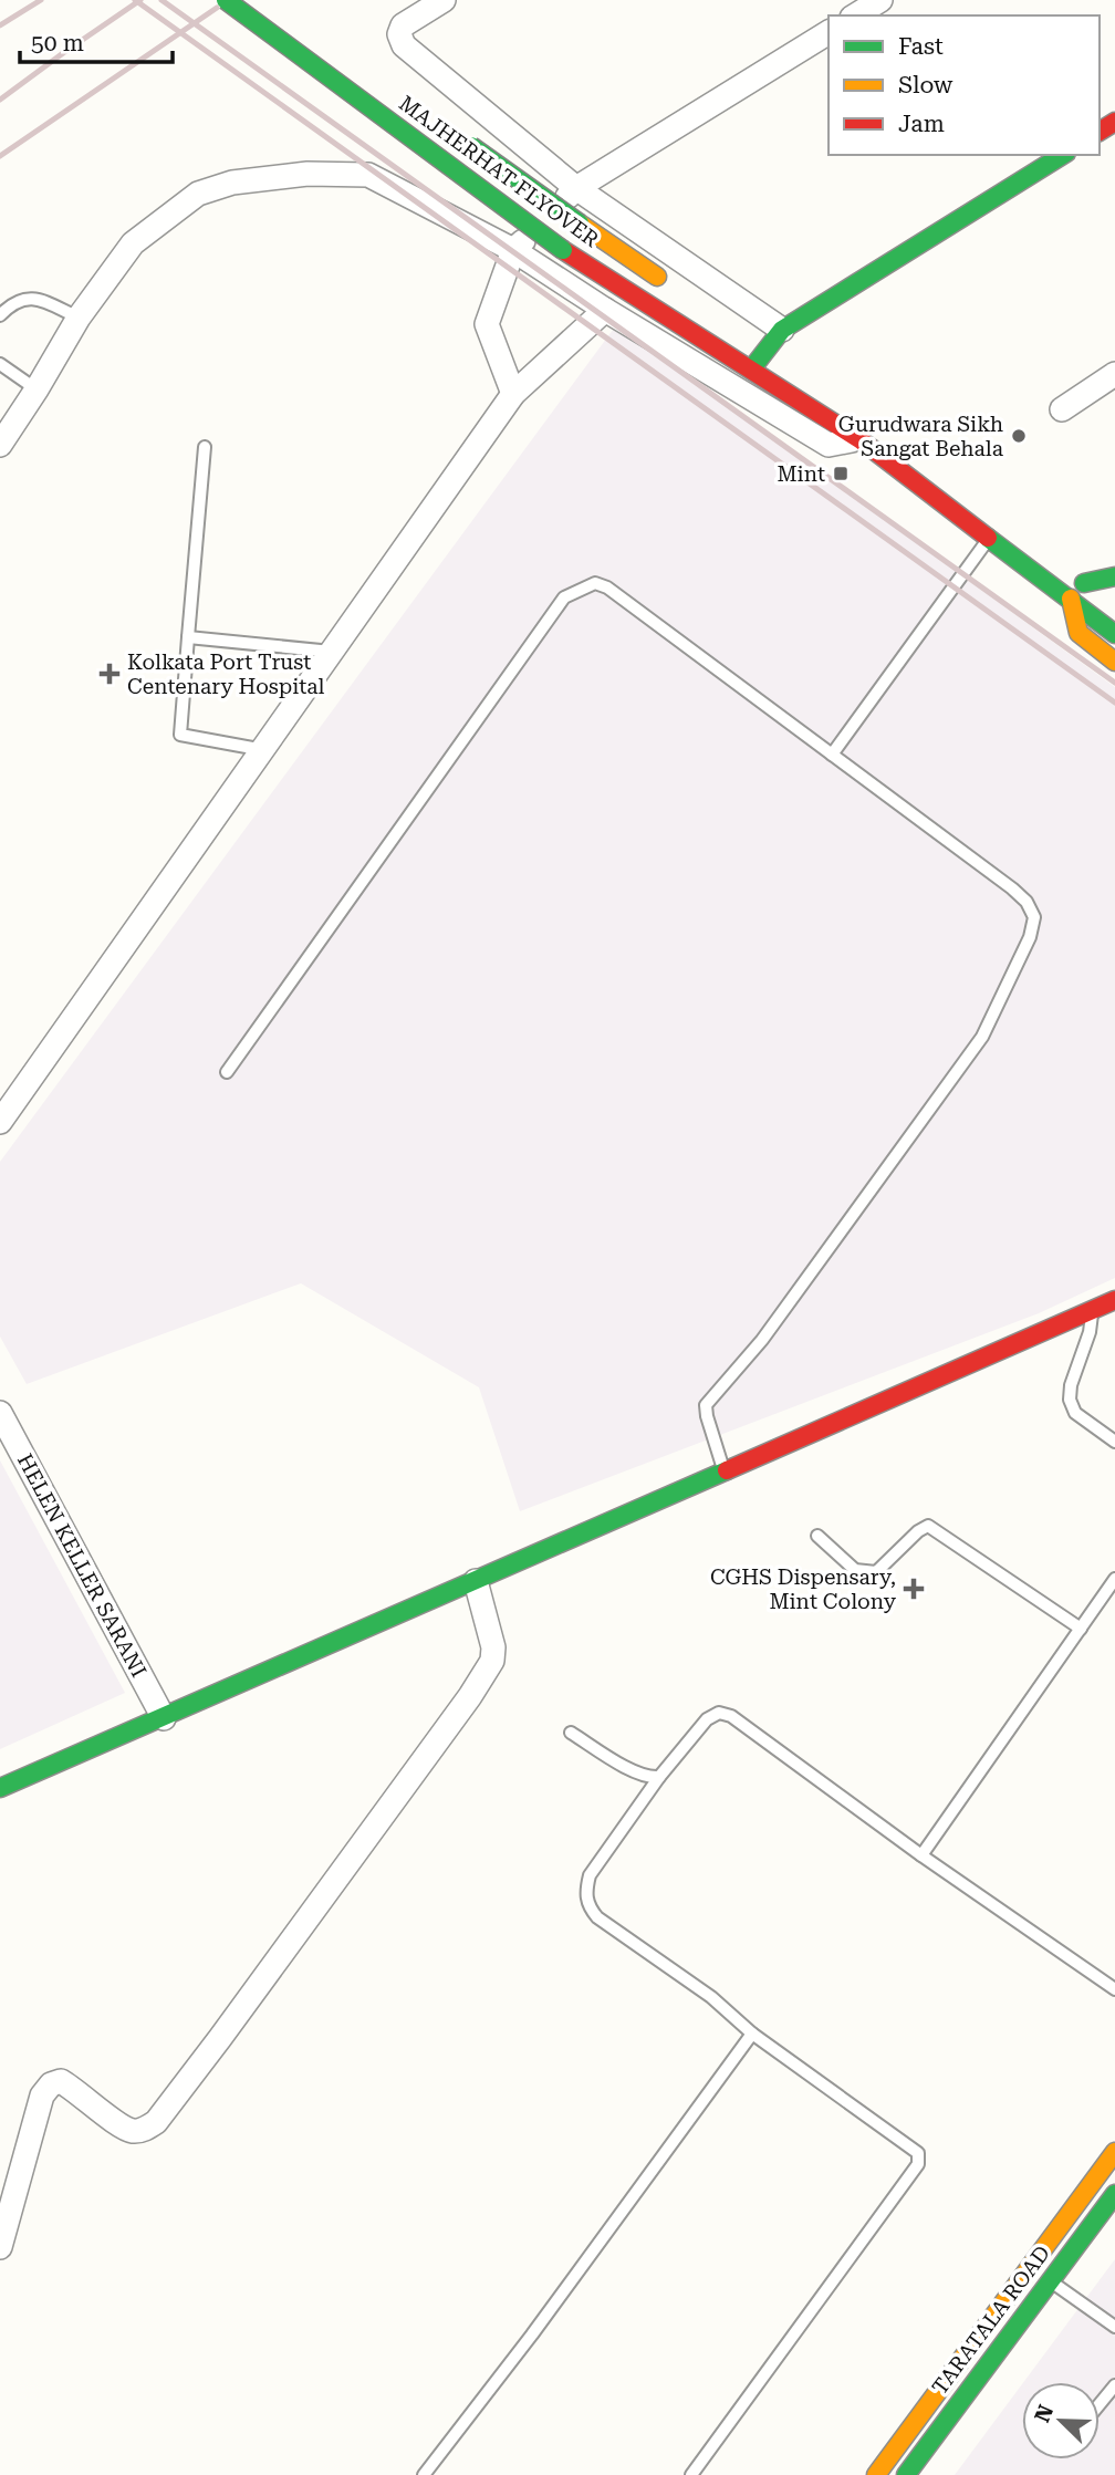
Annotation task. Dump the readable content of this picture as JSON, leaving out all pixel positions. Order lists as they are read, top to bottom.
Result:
{
  "streets": {
    "main road": ["MAJHERHAT FLYOVER", "TARATALA ROAD"],
    "street": ["HELEN KELLER SARANI"]
  },
  "places": {
    "other": ["Gurudwara Sikh Sangat Behala"],
    "transit": ["Mint"],
    "health": ["Kolkata Port Trust Centenary Hospital", "CGHS Dispensary, Mint Colony"]
  },
  "legend": ["Fast", "Slow", "Jam"],
  "scale_bar": "50 m",
  "north": "top left"
}
